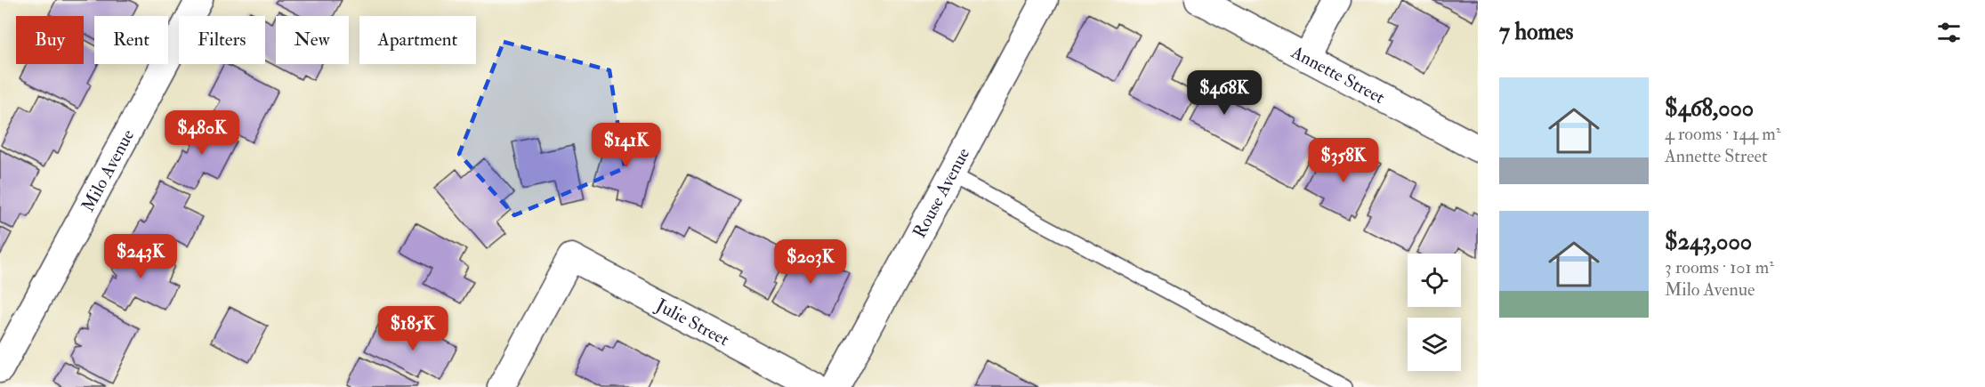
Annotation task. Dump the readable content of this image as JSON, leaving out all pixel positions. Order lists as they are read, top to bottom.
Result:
{
  "streets": {
    "street": [
      "Annette Street",
      "Milo Avenue",
      "Rouse Avenue",
      "Julie Street"
    ]
  },
  "page": {
    "heading": "7 homes",
    "chip": [
      "Buy",
      "Rent",
      "Filters",
      "New",
      "Apartment"
    ],
    "list": [
      {
        "name": "$468,000",
        "note": "4 rooms · 144 m² · Annette Street"
      },
      {
        "name": "$243,000",
        "note": "3 rooms · 101 m² · Milo Avenue"
      }
    ],
    "price": [
      "$468K",
      "$480K",
      "$141K",
      "$358K",
      "$243K",
      "$203K",
      "$185K"
    ]
  }
}
